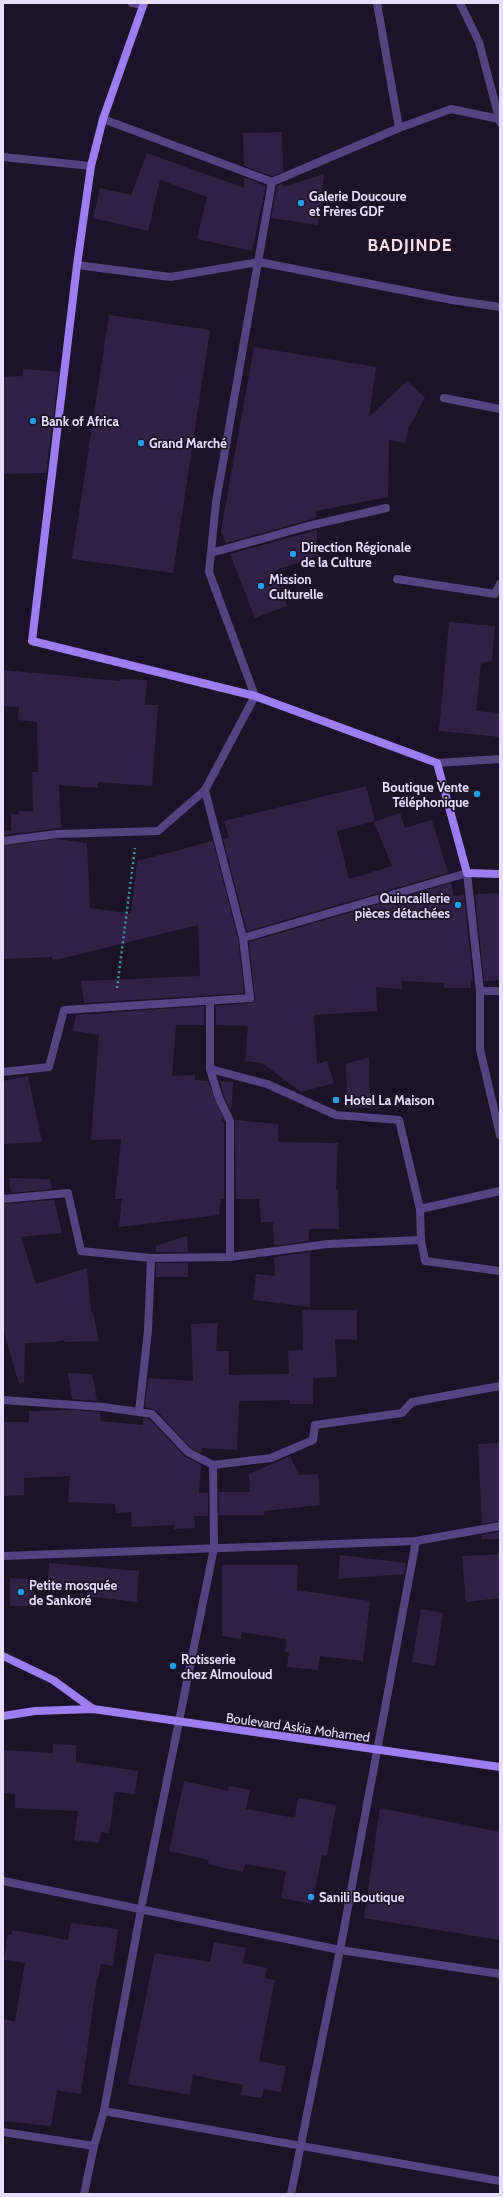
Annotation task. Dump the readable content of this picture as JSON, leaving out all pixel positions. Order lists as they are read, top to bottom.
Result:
{
  "streets": {
    "street": ["Boulevard Askia Mohamed"]
  },
  "districts": ["BADJINDE"],
  "places": [
    "Galerie Doucoure et Frères GDF",
    "Bank of Africa",
    "Grand Marché",
    "Direction Régionale de la Culture",
    "Mission Culturelle",
    "Boutique Vente Téléphonique",
    "Quincaillerie pièces détachées",
    "Hotel La Maison",
    "Petite mosquée de Sankoré",
    "Rotisserie chez Almouloud",
    "Sanili Boutique"
  ]
}
